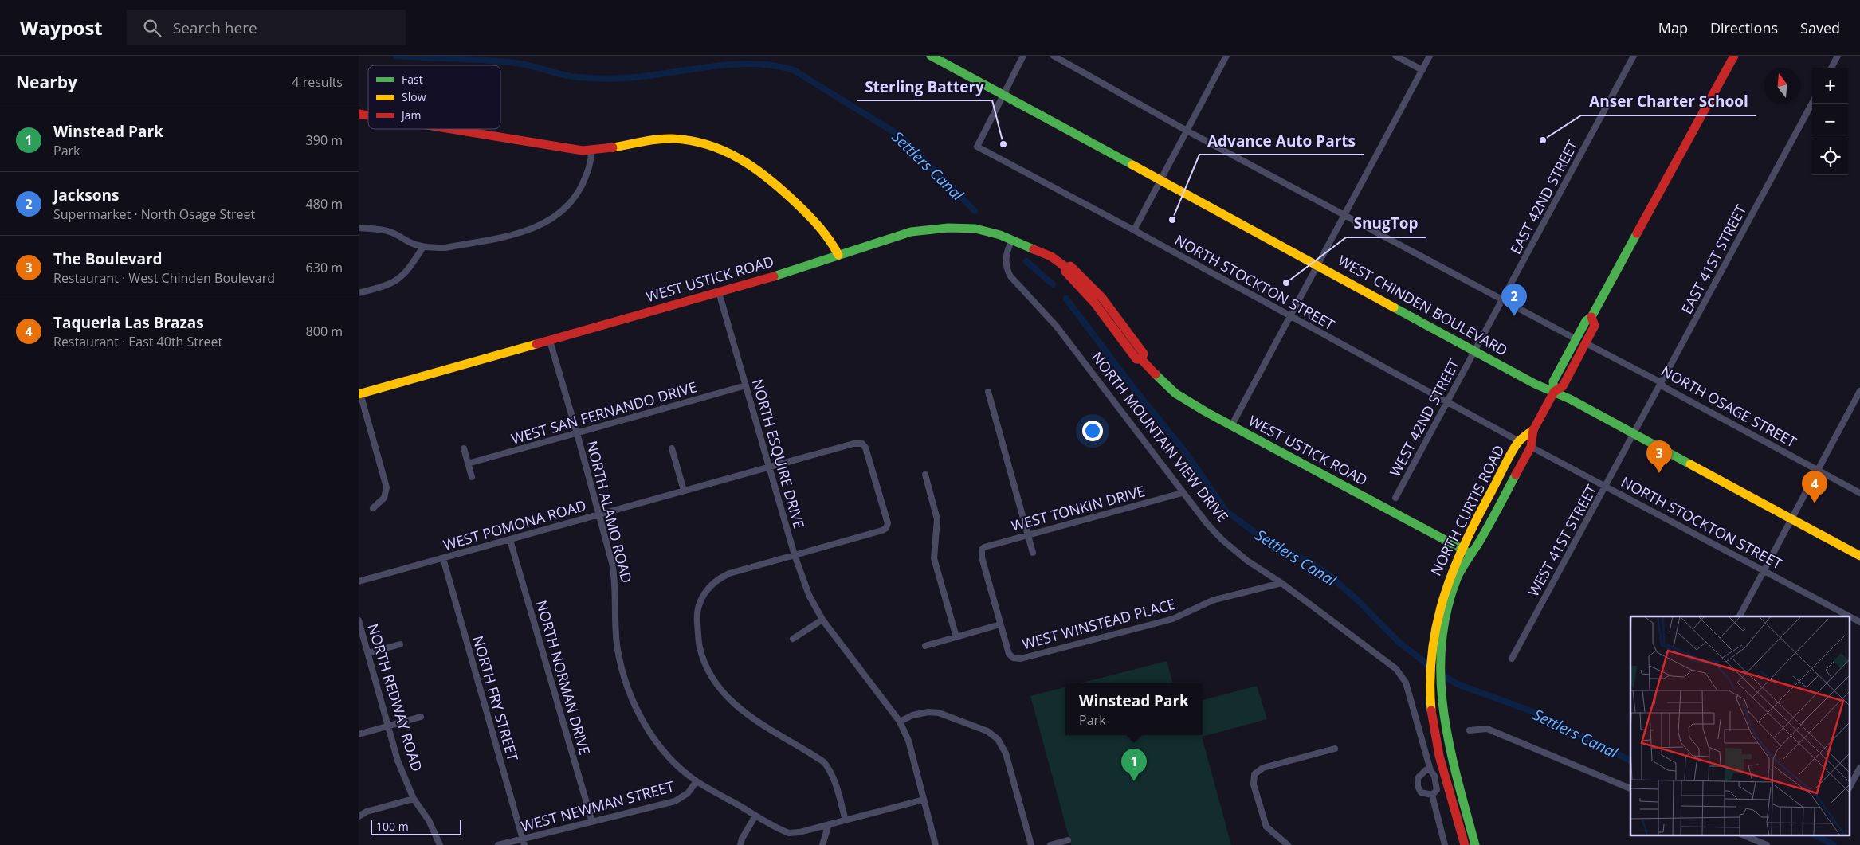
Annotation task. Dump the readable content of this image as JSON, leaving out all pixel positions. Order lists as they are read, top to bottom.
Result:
{
  "streets": {
    "main road": ["WEST USTICK ROAD", "WEST CHINDEN BOULEVARD", "NORTH CURTIS ROAD"],
    "street": [
      "EAST 42ND STREET",
      "EAST 41ST STREET",
      "NORTH STOCKTON STREET",
      "NORTH OSAGE STREET",
      "WEST SAN FERNANDO DRIVE",
      "WEST 42ND STREET",
      "NORTH MOUNTAIN VIEW DRIVE",
      "NORTH ESQUIRE DRIVE",
      "WEST TONKIN DRIVE",
      "NORTH ALAMO ROAD",
      "WEST POMONA ROAD",
      "WEST 41ST STREET",
      "WEST WINSTEAD PLACE",
      "NORTH NORMAN DRIVE",
      "NORTH REDWAY ROAD",
      "NORTH FRY STREET",
      "WEST NEWMAN STREET"
    ]
  },
  "crossings": [
    ["EAST 42ND STREET", "WEST CHINDEN BOULEVARD"],
    ["EAST 42ND STREET", "WEST 42ND STREET"],
    ["EAST 41ST STREET", "WEST CHINDEN BOULEVARD"],
    ["EAST 41ST STREET", "NORTH OSAGE STREET"],
    ["EAST 41ST STREET", "WEST 41ST STREET"],
    ["WEST USTICK ROAD", "NORTH MOUNTAIN VIEW DRIVE"],
    ["WEST USTICK ROAD", "NORTH ESQUIRE DRIVE"],
    ["WEST USTICK ROAD", "NORTH CURTIS ROAD"],
    ["WEST USTICK ROAD", "NORTH ALAMO ROAD"],
    ["NORTH STOCKTON STREET", "WEST CHINDEN BOULEVARD"],
    ["NORTH STOCKTON STREET", "WEST 42ND STREET"],
    ["NORTH STOCKTON STREET", "NORTH CURTIS ROAD"],
    ["NORTH STOCKTON STREET", "WEST 41ST STREET"],
    ["WEST CHINDEN BOULEVARD", "WEST 42ND STREET"],
    ["WEST CHINDEN BOULEVARD", "NORTH CURTIS ROAD"],
    ["WEST CHINDEN BOULEVARD", "WEST 41ST STREET"],
    ["WEST SAN FERNANDO DRIVE", "NORTH ESQUIRE DRIVE"],
    ["WEST SAN FERNANDO DRIVE", "NORTH ALAMO ROAD"],
    ["NORTH MOUNTAIN VIEW DRIVE", "WEST TONKIN DRIVE"],
    ["NORTH MOUNTAIN VIEW DRIVE", "WEST WINSTEAD PLACE"],
    ["NORTH ESQUIRE DRIVE", "NORTH ALAMO ROAD"],
    ["NORTH ESQUIRE DRIVE", "WEST POMONA ROAD"],
    ["WEST TONKIN DRIVE", "WEST WINSTEAD PLACE"],
    ["NORTH ALAMO ROAD", "WEST POMONA ROAD"],
    ["NORTH ALAMO ROAD", "WEST NEWMAN STREET"],
    ["WEST POMONA ROAD", "NORTH NORMAN DRIVE"],
    ["WEST POMONA ROAD", "NORTH FRY STREET"],
    ["NORTH NORMAN DRIVE", "WEST NEWMAN STREET"],
    ["NORTH FRY STREET", "WEST NEWMAN STREET"]
  ],
  "water": ["Settlers Canal"],
  "places": [
    "Anser Charter School",
    "Sterling Battery",
    "Advance Auto Parts",
    "SnugTop"
  ],
  "legend": ["Fast", "Slow", "Jam"],
  "scale_bar": "100 m",
  "north": "top",
  "page": {
    "header": "Waypost",
    "search": "Search here",
    "nav": ["Map", "Directions", "Saved"],
    "heading": ["Nearby", "4 results"],
    "map_buttons": ["+", "−"],
    "list": [
      {
        "mark": "1",
        "name": "Winstead Park",
        "note": "Park",
        "value": "390 m"
      },
      {
        "mark": "2",
        "name": "Jacksons",
        "note": "Supermarket · North Osage Street",
        "value": "480 m"
      },
      {
        "mark": "3",
        "name": "The Boulevard",
        "note": "Restaurant · West Chinden Boulevard",
        "value": "630 m"
      },
      {
        "mark": "4",
        "name": "Taqueria Las Brazas",
        "note": "Restaurant · East 40th Street",
        "value": "800 m"
      }
    ],
    "pins": [
      "2",
      "3",
      "4",
      "1"
    ],
    "popup": ["Winstead Park", "Park"],
    "scale": "100 m"
  }
}
